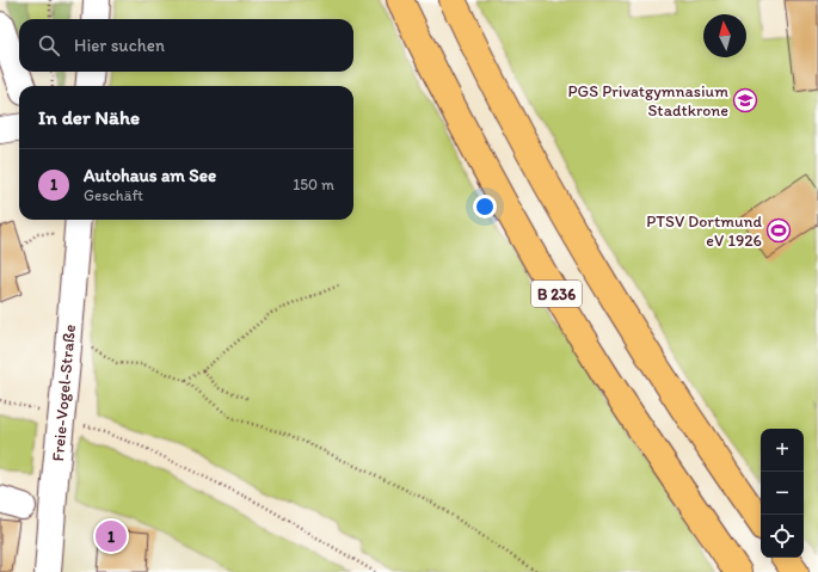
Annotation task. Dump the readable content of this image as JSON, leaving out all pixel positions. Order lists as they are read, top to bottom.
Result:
{
  "streets": {
    "highway": ["B 236"],
    "street": ["Freie-Vogel-Straße"]
  },
  "places": {
    "school or university": ["PGS Privatgymnasium Stadtkrone"],
    "sports": ["PTSV Dortmund eV 1926"]
  },
  "north": "top",
  "page": {
    "search": "Hier suchen",
    "heading": "In der Nähe",
    "list": [
      {
        "mark": "1",
        "name": "Autohaus am See",
        "note": "Geschäft",
        "value": "150 m"
      }
    ],
    "map_buttons": ["+", "−"],
    "pins": "1"
  }
}
